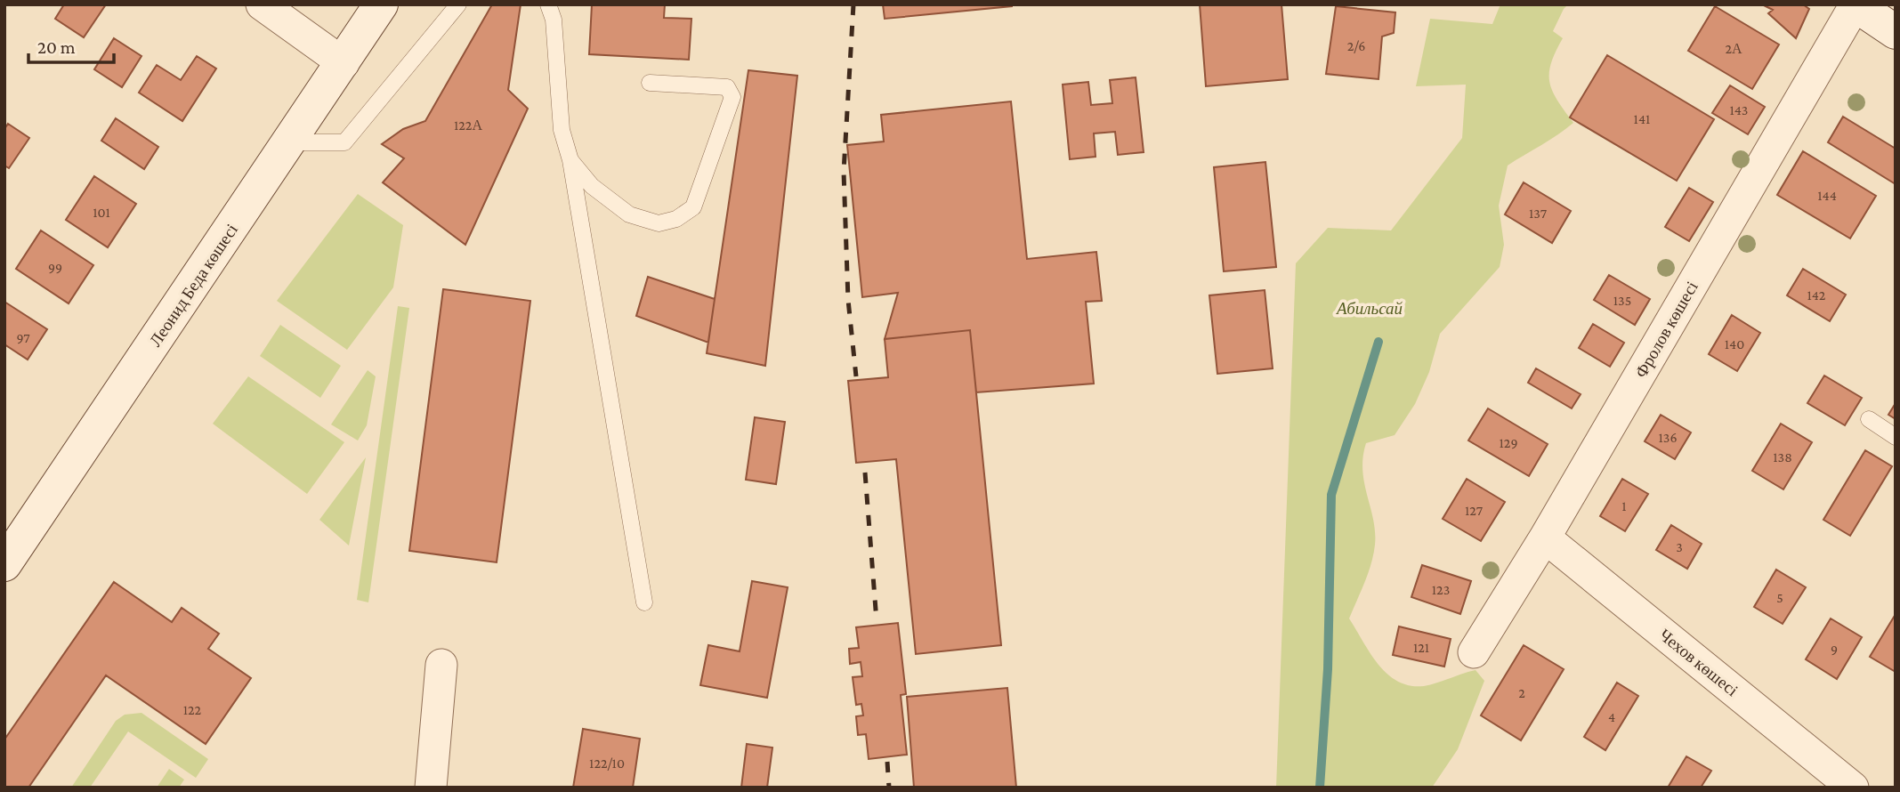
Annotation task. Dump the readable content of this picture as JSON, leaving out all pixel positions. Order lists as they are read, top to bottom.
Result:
{
  "streets": {
    "street": ["Леонид Беда көшесі", "Фролов көшесі", "Чехов көшесі"]
  },
  "crossings": [
    ["Фролов көшесі", "Чехов көшесі"]
  ],
  "parks": ["Абильсай"],
  "house_numbers": [
    "2/6",
    "2А",
    "143",
    "141",
    "122А",
    "144",
    "101",
    "137",
    "99",
    "142",
    "135",
    "97",
    "140",
    "136",
    "129",
    "138",
    "1",
    "127",
    "3",
    "123",
    "5",
    "121",
    "9",
    "2",
    "122",
    "4",
    "122/10"
  ],
  "scale_bar": "20 m"
}
